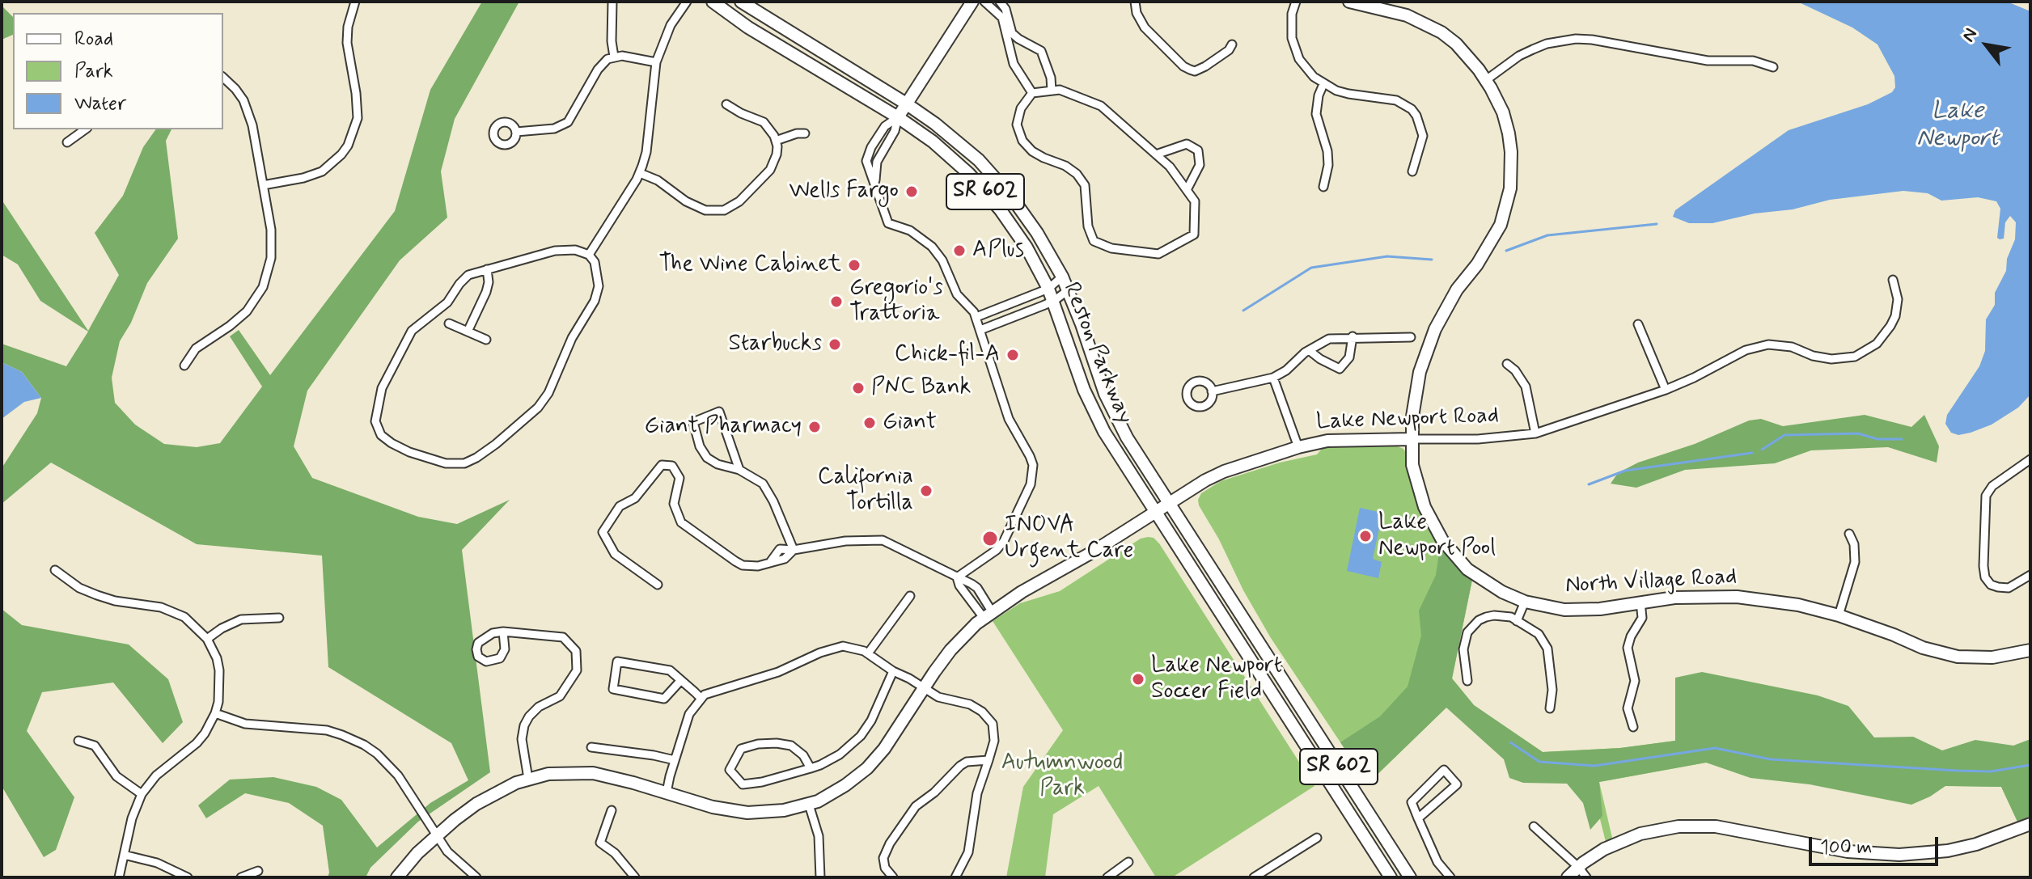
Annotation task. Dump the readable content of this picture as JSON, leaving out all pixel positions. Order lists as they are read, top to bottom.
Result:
{
  "streets": {
    "street": [
      "SR 602",
      "Reston Parkway",
      "Lake Newport Road",
      "North Village Road"
    ]
  },
  "crossings": [
    ["Reston Parkway", "Lake Newport Road"],
    ["Lake Newport Road", "North Village Road"]
  ],
  "water": ["Lake Newport"],
  "parks": ["Autumnwood Park"],
  "places": [
    "Wells Fargo",
    "APlus",
    "The Wine Cabinet",
    "Gregorio's Trattoria",
    "Starbucks",
    "Chick-fil-A",
    "PNC Bank",
    "Giant",
    "Giant Pharmacy",
    "California Tortilla",
    "Lake Newport Pool",
    "INOVA Urgent Care",
    "Lake Newport Soccer Field"
  ],
  "legend": ["Road", "Park", "Water"],
  "scale_bar": "100 m",
  "north": "top left"
}
